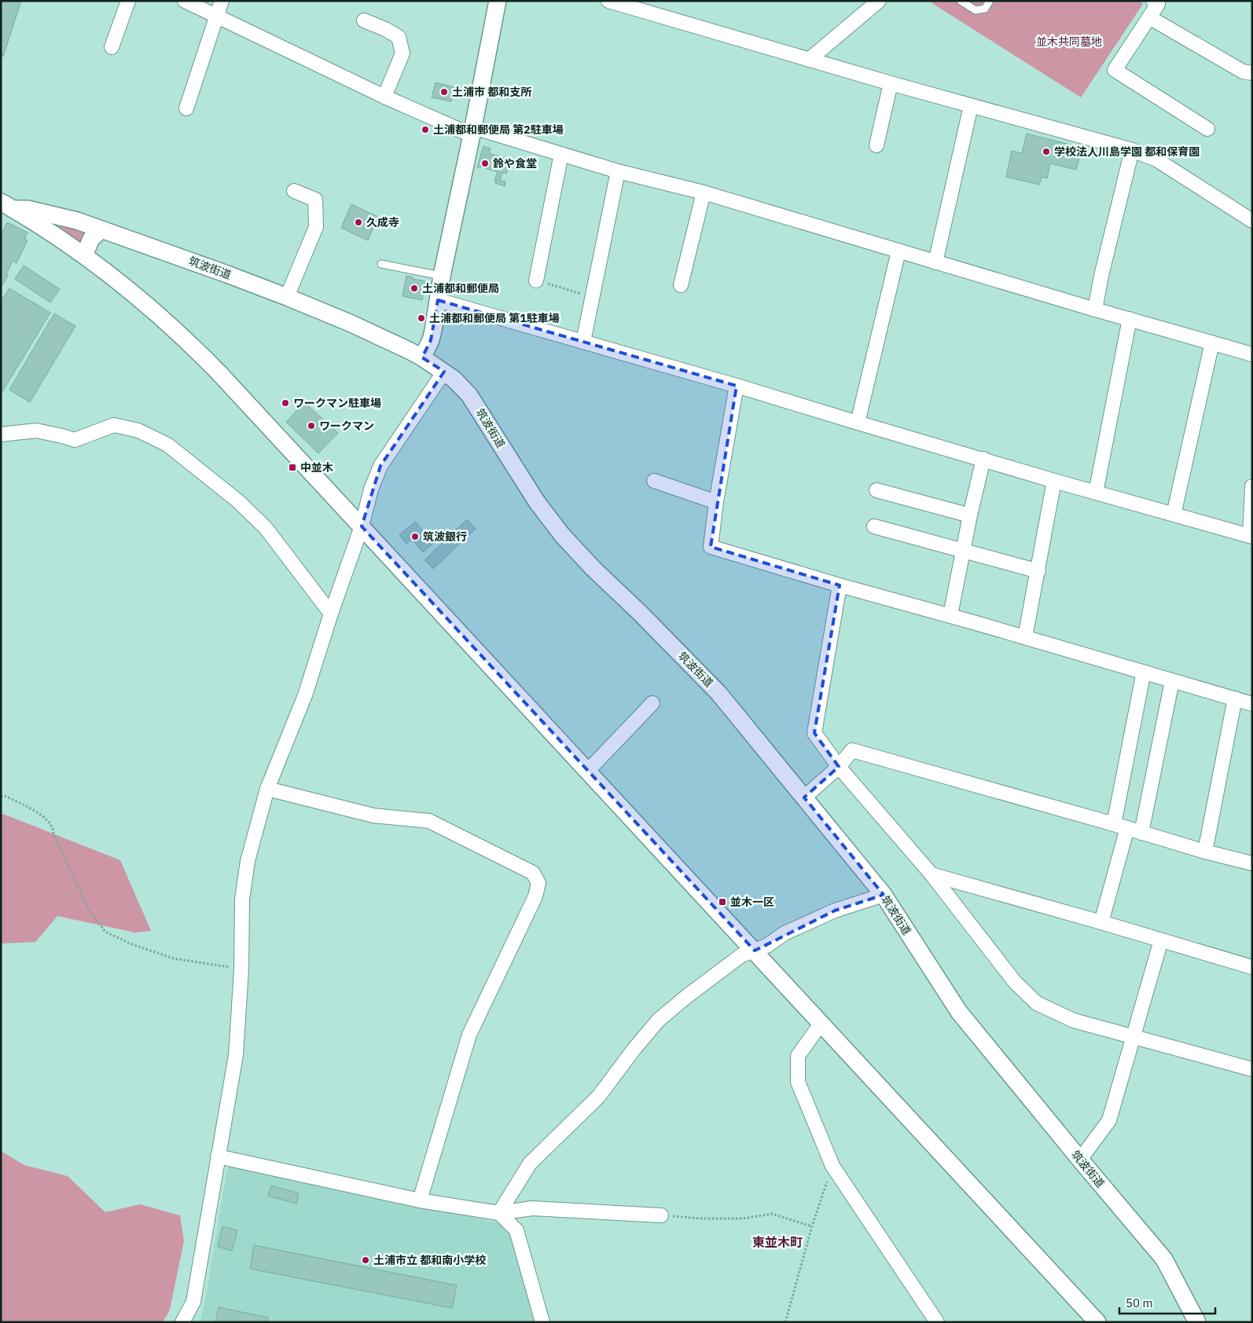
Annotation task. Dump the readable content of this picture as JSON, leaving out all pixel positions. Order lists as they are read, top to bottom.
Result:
{
  "streets": {
    "street": ["筑波街道"]
  },
  "districts": ["東並木町"],
  "parks": ["並木共同墓地"],
  "places": {
    "other": [
      "土浦市 都和支所",
      "土浦都和郵便局 第2駐車場",
      "学校法人川島学園 都和保育園",
      "鈴や食堂",
      "久成寺",
      "土浦都和郵便局",
      "土浦都和郵便局 第1駐車場",
      "ワークマン駐車場",
      "ワークマン",
      "筑波銀行",
      "土浦市立 都和南小学校"
    ],
    "transit": ["中並木", "並木一区"]
  },
  "scale_bar": "50 m"
}
